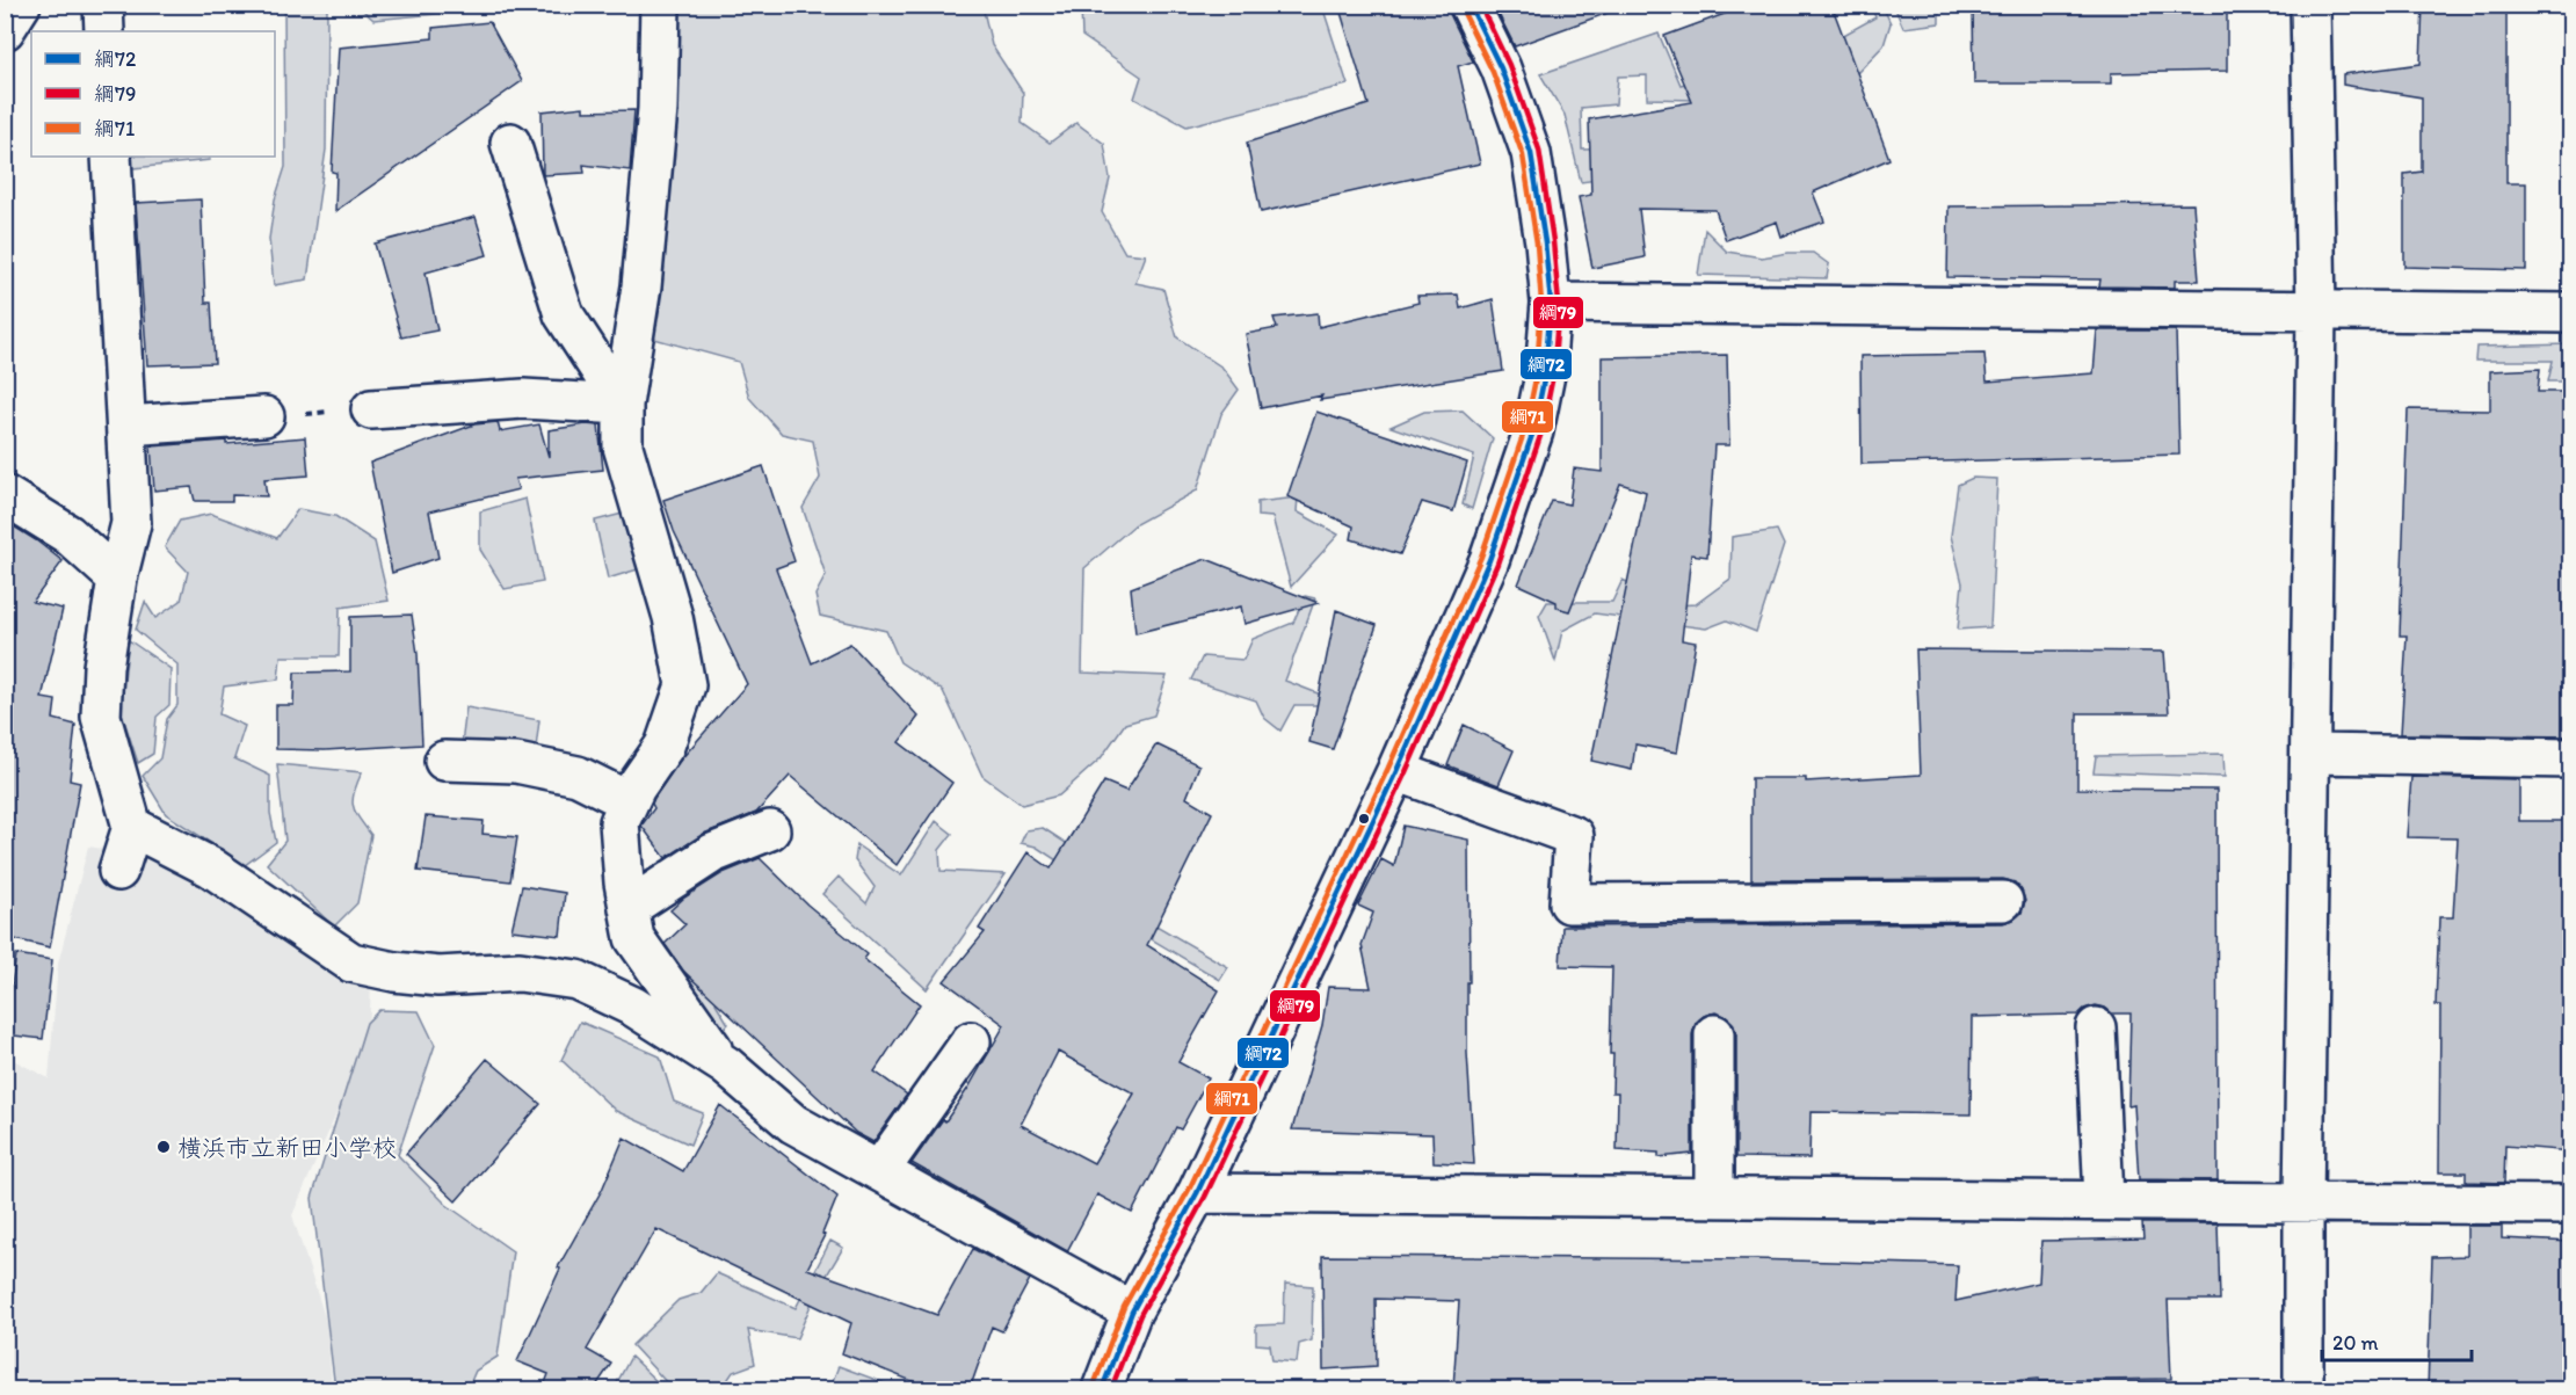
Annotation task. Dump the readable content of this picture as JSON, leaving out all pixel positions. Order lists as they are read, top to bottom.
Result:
{
  "places": ["横浜市立新田小学校"],
  "lines": ["transit line 綱72", "transit line 綱79", "transit line 綱71"],
  "legend": ["綱72", "綱79", "綱71"],
  "scale_bar": "20 m"
}
